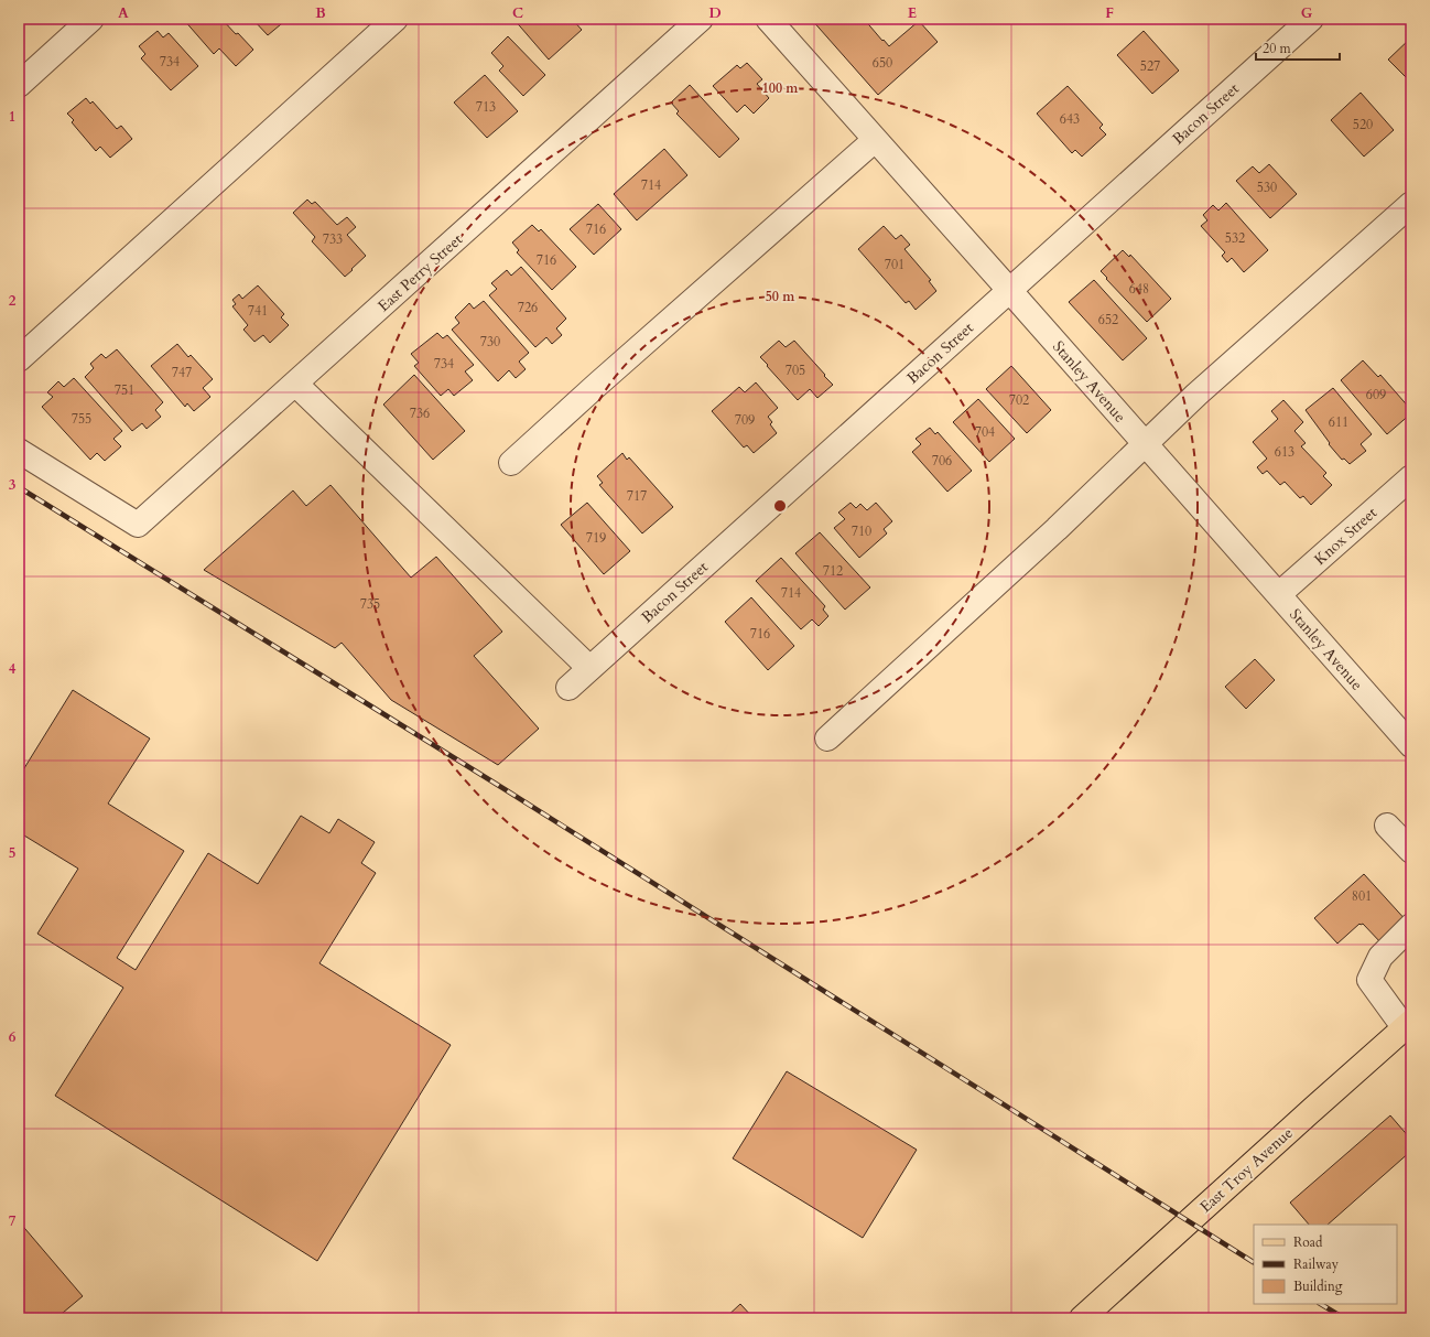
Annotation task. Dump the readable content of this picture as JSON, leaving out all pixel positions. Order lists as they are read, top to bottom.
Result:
{
  "streets": {
    "main road": ["East Troy Avenue"],
    "street": [
      "Bacon Street",
      "East Perry Street",
      "Stanley Avenue",
      "Knox Street"
    ]
  },
  "crossings": [
    ["Bacon Street", "Stanley Avenue"],
    ["Stanley Avenue", "Knox Street"]
  ],
  "house_numbers": [
    "734",
    "650",
    "527",
    "713",
    "643",
    "520",
    "714",
    "530",
    "716",
    "532",
    "733",
    "716",
    "701",
    "648",
    "726",
    "741",
    "652",
    "730",
    "734",
    "705",
    "747",
    "751",
    "609",
    "702",
    "736",
    "755",
    "709",
    "611",
    "704",
    "613",
    "706",
    "717",
    "710",
    "719",
    "712",
    "714",
    "735",
    "716",
    "801"
  ],
  "legend": ["Road", "Railway", "Building"],
  "scale_bar": "20 m",
  "grid": {
    "columns": [
      "A",
      "B",
      "C",
      "D",
      "E",
      "F",
      "G"
    ],
    "rows": [
      "1",
      "2",
      "3",
      "4",
      "5",
      "6",
      "7"
    ]
  },
  "rings": ["100 m", "50 m"]
}
